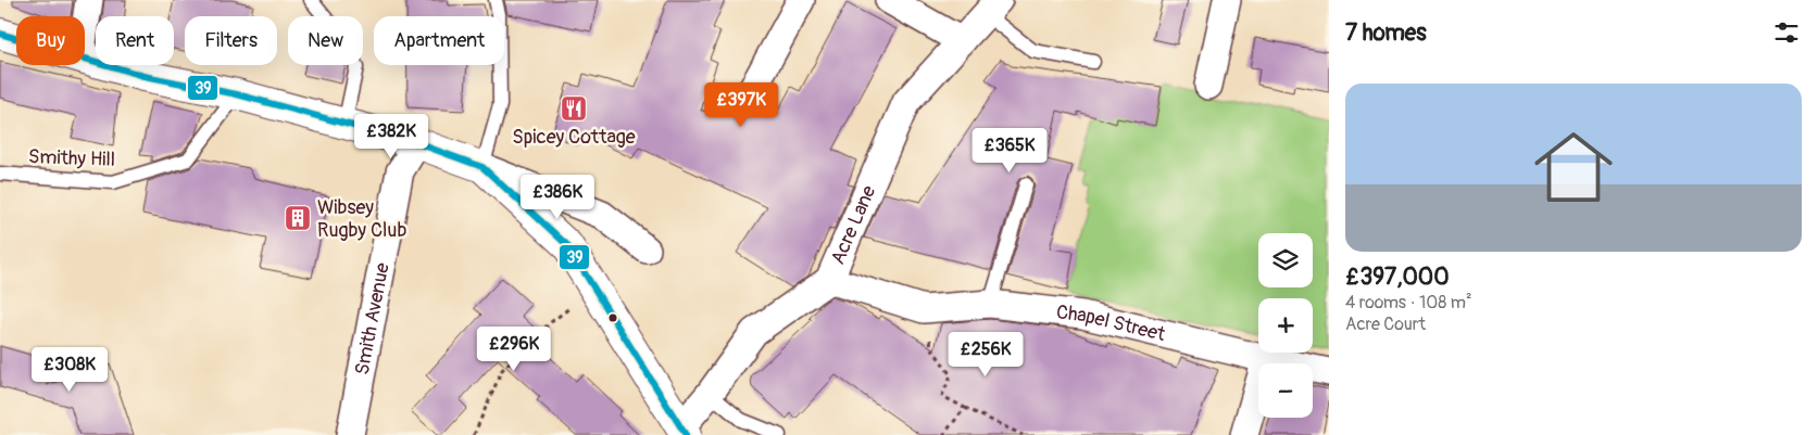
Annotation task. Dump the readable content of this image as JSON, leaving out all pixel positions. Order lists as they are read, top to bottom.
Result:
{
  "streets": {
    "street": ["Acre Lane", "Smith Avenue", "Chapel Street"],
    "lane": ["Smithy Hill"]
  },
  "crossings": [
    ["Acre Lane", "Chapel Street"]
  ],
  "places": {
    "restaurant": ["Spicey Cottage"],
    "building": ["Wibsey Rugby Club"]
  },
  "lines": ["transit line 39"],
  "page": {
    "heading": "7 homes",
    "chip": [
      "Buy",
      "Rent",
      "Filters",
      "New",
      "Apartment"
    ],
    "list": [
      {
        "name": "£397,000",
        "note": "4 rooms · 108 m² · Acre Court"
      }
    ],
    "price": [
      "£397K",
      "£382K",
      "£365K",
      "£386K",
      "£296K",
      "£256K",
      "£308K"
    ],
    "map_buttons": ["+", "−"]
  }
}
